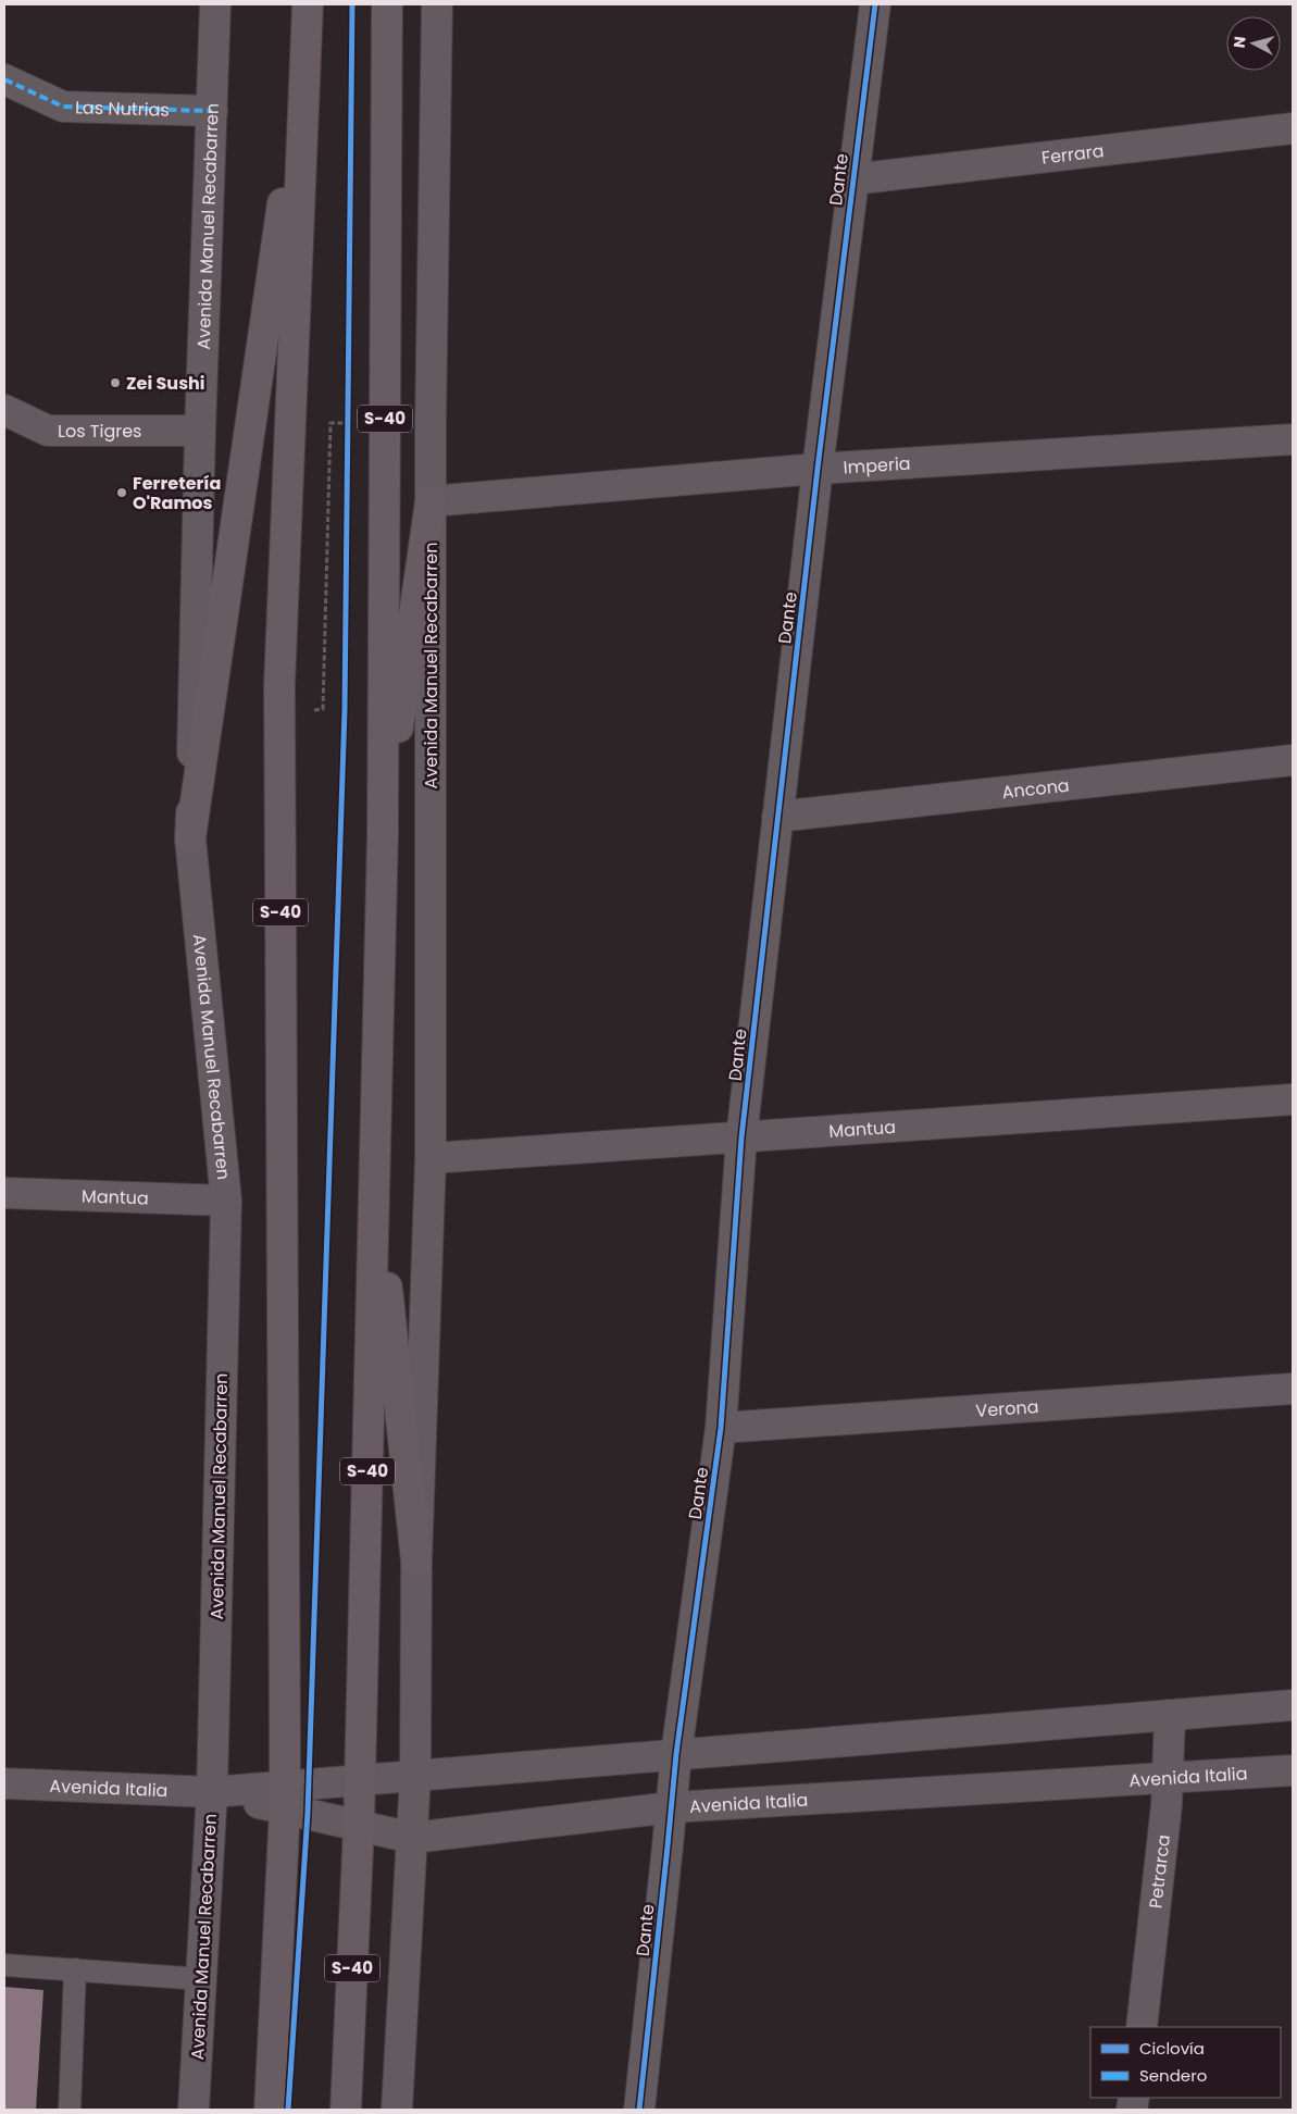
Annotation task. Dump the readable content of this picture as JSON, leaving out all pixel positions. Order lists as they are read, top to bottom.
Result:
{
  "streets": {
    "main road": ["S-40"],
    "street": [
      "Las Nutrias",
      "Ferrara",
      "Dante",
      "Avenida Manuel Recabarren",
      "Los Tigres",
      "Imperia",
      "Ancona",
      "Mantua",
      "Verona",
      "Avenida Italia",
      "Petrarca"
    ]
  },
  "crossings": [
    ["Las Nutrias", "Avenida Manuel Recabarren"],
    ["Ferrara", "Dante"],
    ["Dante", "Imperia"],
    ["Dante", "Ancona"],
    ["Dante", "Mantua"],
    ["Dante", "Verona"],
    ["Dante", "Avenida Italia"],
    ["Avenida Manuel Recabarren", "Los Tigres"],
    ["Avenida Manuel Recabarren", "Imperia"],
    ["Avenida Manuel Recabarren", "Mantua"],
    ["Avenida Manuel Recabarren", "Avenida Italia"],
    ["S-40", "Avenida Italia"],
    ["Avenida Italia", "Petrarca"]
  ],
  "places": ["Zei Sushi", "Ferretería O'Ramos"],
  "legend": ["Ciclovía", "Sendero"],
  "north": "left"
}
